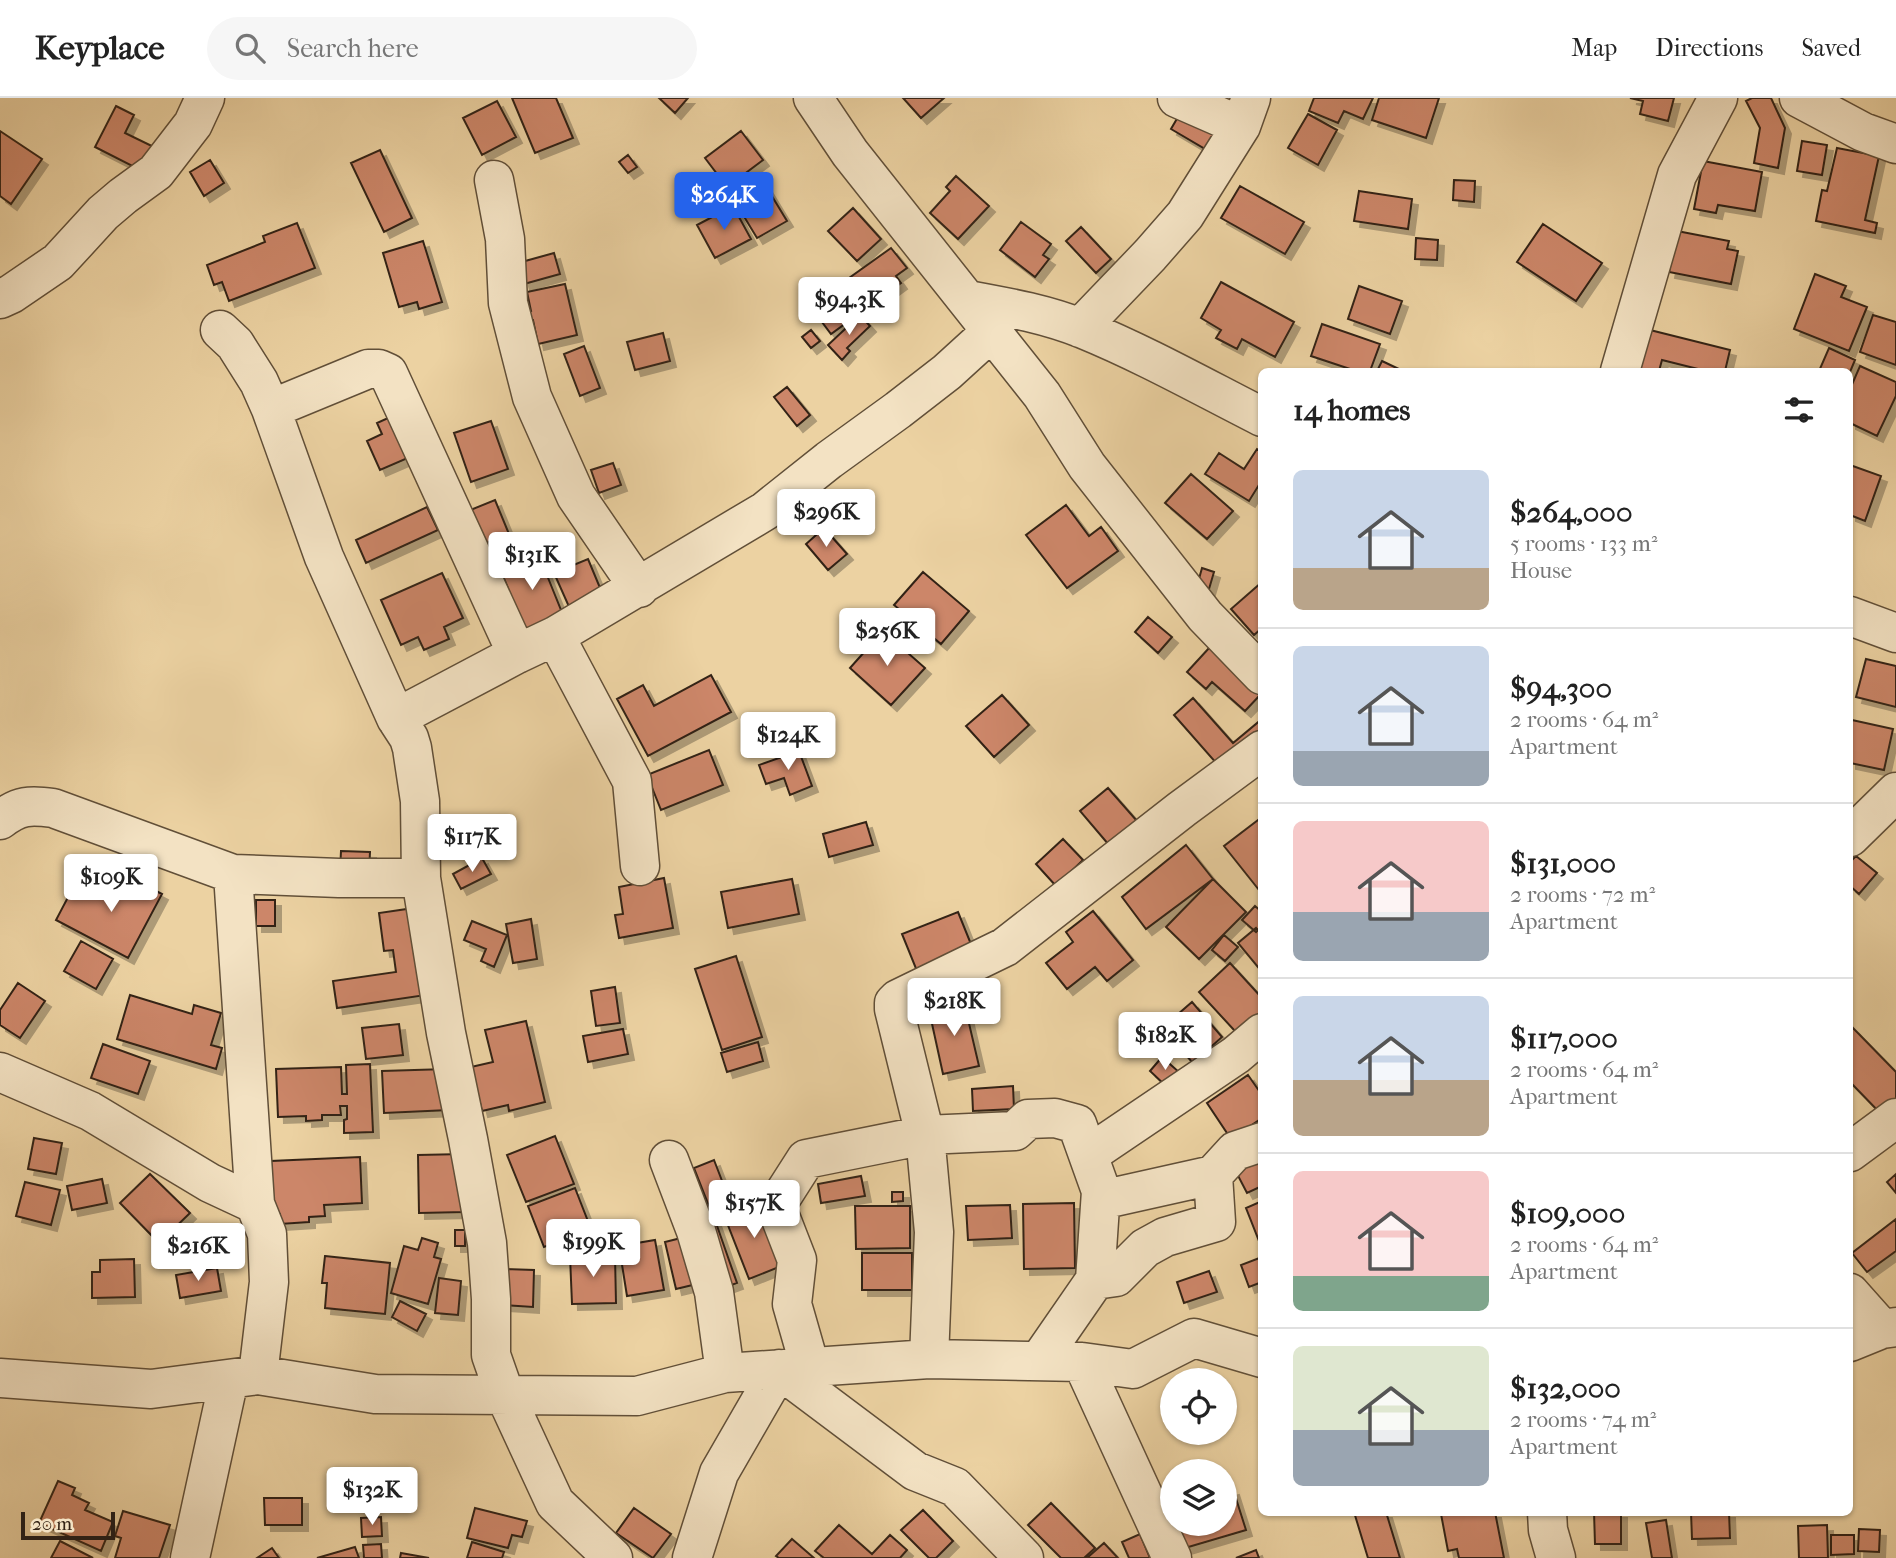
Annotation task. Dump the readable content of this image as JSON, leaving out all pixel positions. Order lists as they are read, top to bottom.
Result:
{
  "scale_bar": "20 m",
  "page": {
    "header": "Keyplace",
    "search": "Search here",
    "nav": ["Map", "Directions", "Saved"],
    "price": [
      "$264K",
      "$94.3K",
      "$296K",
      "$131K",
      "$256K",
      "$124K",
      "$117K",
      "$109K",
      "$218K",
      "$182K",
      "$157K",
      "$199K",
      "$216K",
      "$132K"
    ],
    "heading": "14 homes",
    "list": [
      {
        "name": "$264,000",
        "note": "5 rooms · 133 m² · House"
      },
      {
        "name": "$94,300",
        "note": "2 rooms · 64 m² · Apartment"
      },
      {
        "name": "$131,000",
        "note": "2 rooms · 72 m² · Apartment"
      },
      {
        "name": "$117,000",
        "note": "2 rooms · 64 m² · Apartment"
      },
      {
        "name": "$109,000",
        "note": "2 rooms · 64 m² · Apartment"
      },
      {
        "name": "$132,000",
        "note": "2 rooms · 74 m² · Apartment"
      }
    ],
    "scale": "20 m"
  }
}
